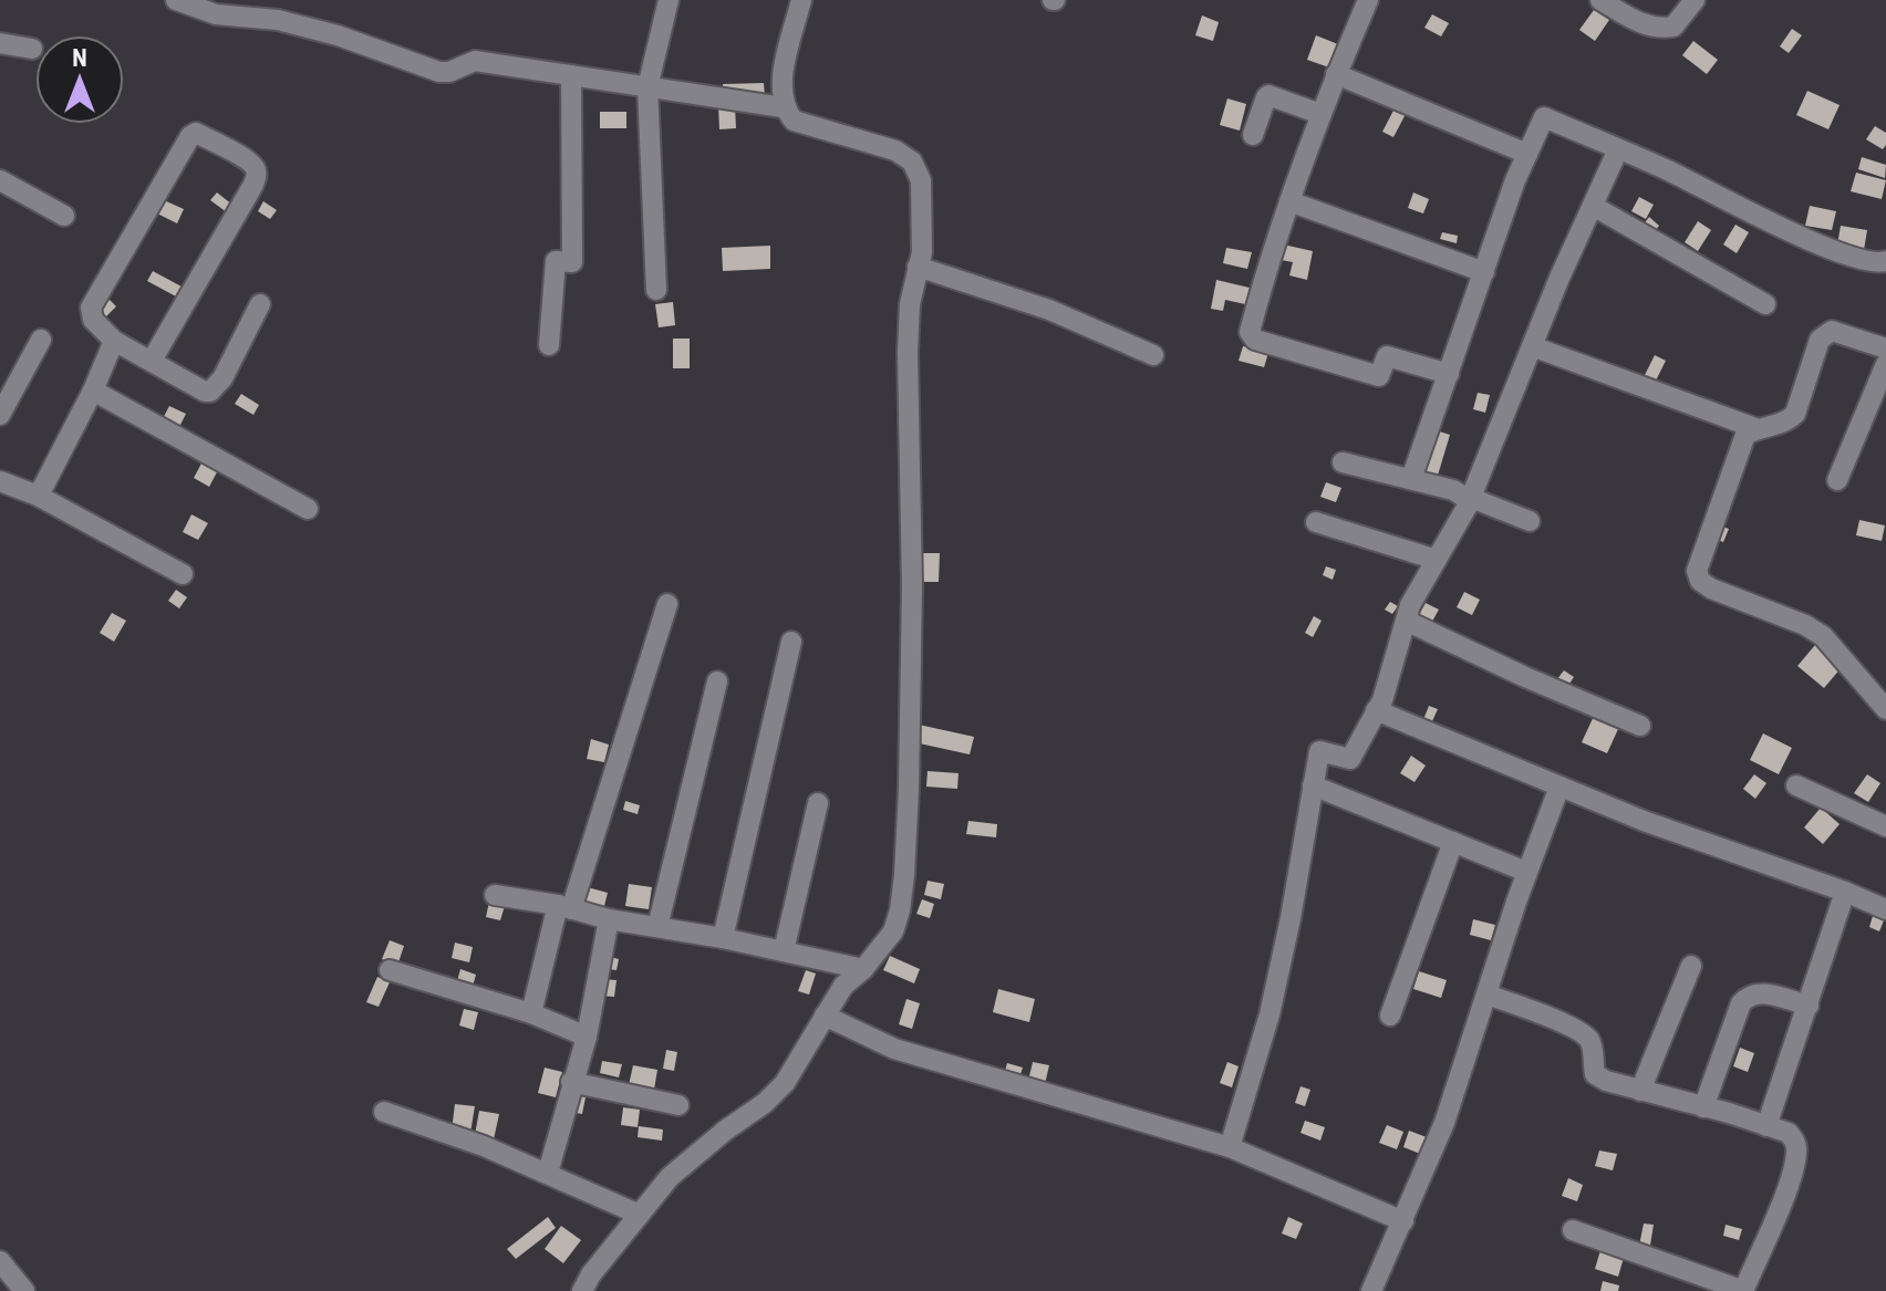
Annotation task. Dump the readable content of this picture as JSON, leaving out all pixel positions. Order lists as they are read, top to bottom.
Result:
{
  "north": "top"
}
